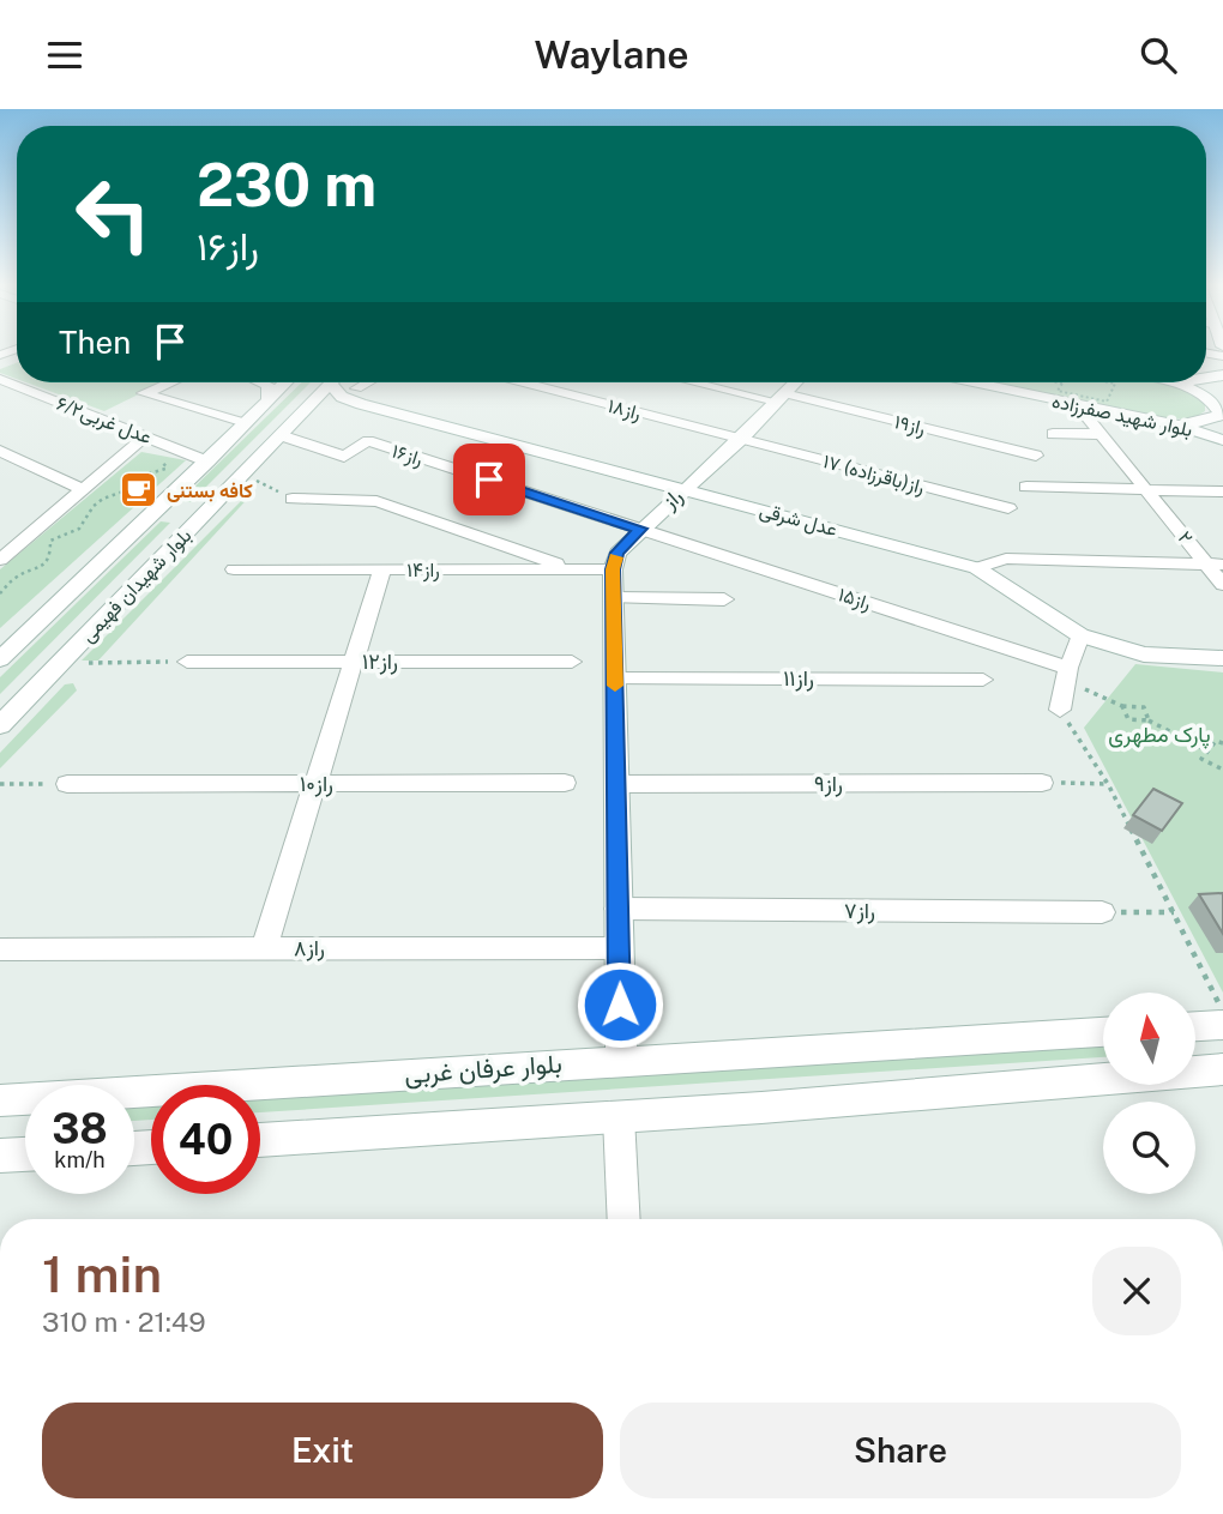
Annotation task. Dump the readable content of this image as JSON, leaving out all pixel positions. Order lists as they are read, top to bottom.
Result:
{
  "streets": {
    "street": [
      "راز۱۸",
      "بلوار شهید صفرزاده",
      "۶/۲عدل غربی",
      "راز۱۹",
      "راز۱۶",
      "۱۷ راز(باقرزاده)",
      "راز",
      "عدل شرقی",
      "۲",
      "راز۱۴",
      "بلوار شهیدان فهیمی",
      "راز۱۵",
      "راز۱۲",
      "راز۱۱",
      "راز۱۰",
      "راز۹",
      "راز۷",
      "راز۸",
      "بلوار عرفان غربی"
    ]
  },
  "crossings": [
    ["راز۱۸", "۱۷ راز(باقرزاده)"],
    ["راز۱۸", "راز"],
    ["بلوار شهید صفرزاده", "۲"],
    ["۶/۲عدل غربی", "بلوار شهیدان فهیمی"],
    ["راز۱۹", "راز"],
    ["راز۱۶", "راز"],
    ["راز۱۶", "بلوار شهیدان فهیمی"],
    ["راز۱۶", "راز۱۵"],
    ["۱۷ راز(باقرزاده)", "راز"],
    ["راز", "عدل شرقی"],
    ["راز", "راز۱۴"],
    ["راز", "راز۱۵"]
  ],
  "parks": ["پارک مطهری"],
  "places": {
    "cafe": ["کافه بستنی"]
  },
  "north": "top",
  "page": {
    "header": "Waylane",
    "turn": ["230 m", "راز۱۶"],
    "then": "Then",
    "speed": "38 km/h",
    "limit": "40",
    "heading": ["1 min", "310 m · 21:49"],
    "buttons": ["Exit", "Share"]
  }
}
